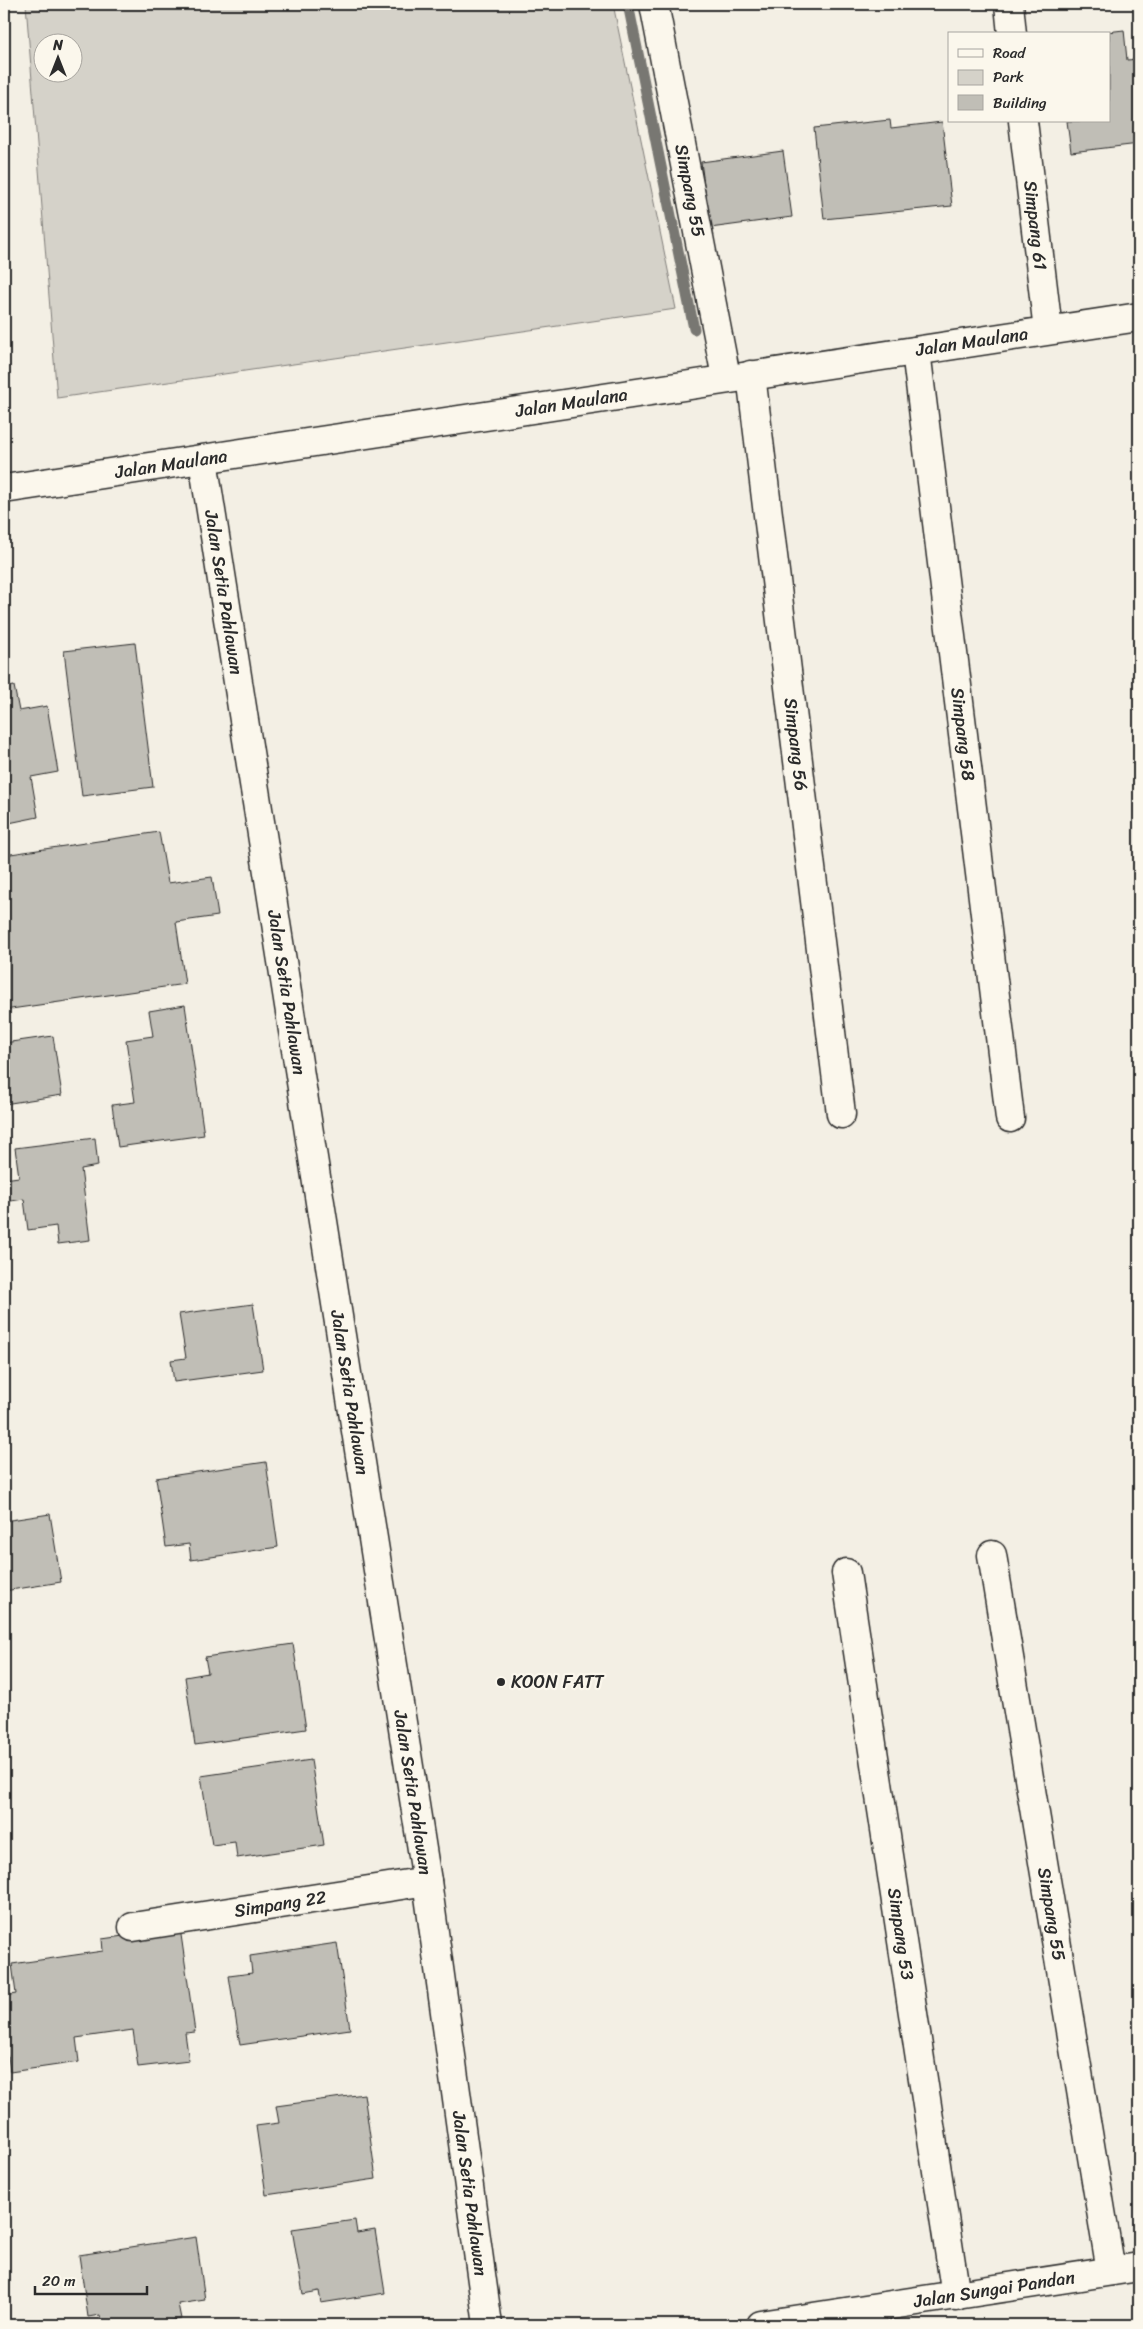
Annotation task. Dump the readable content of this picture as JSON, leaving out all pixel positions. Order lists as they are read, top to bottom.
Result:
{
  "streets": {
    "street": [
      "Simpang 55",
      "Simpang 61",
      "Jalan Maulana",
      "Jalan Setia Pahlawan",
      "Simpang 58",
      "Simpang 56",
      "Simpang 22",
      "Simpang 53",
      "Jalan Sungai Pandan"
    ]
  },
  "crossings": [
    ["Simpang 55", "Jalan Maulana"],
    ["Simpang 55", "Simpang 56"],
    ["Simpang 55", "Jalan Sungai Pandan"],
    ["Simpang 61", "Jalan Maulana"],
    ["Jalan Maulana", "Jalan Setia Pahlawan"],
    ["Jalan Maulana", "Simpang 58"],
    ["Jalan Maulana", "Simpang 56"],
    ["Jalan Setia Pahlawan", "Simpang 22"],
    ["Simpang 53", "Jalan Sungai Pandan"]
  ],
  "places": ["KOON FATT"],
  "legend": ["Road", "Park", "Building"],
  "scale_bar": "20 m",
  "north": "top"
}
